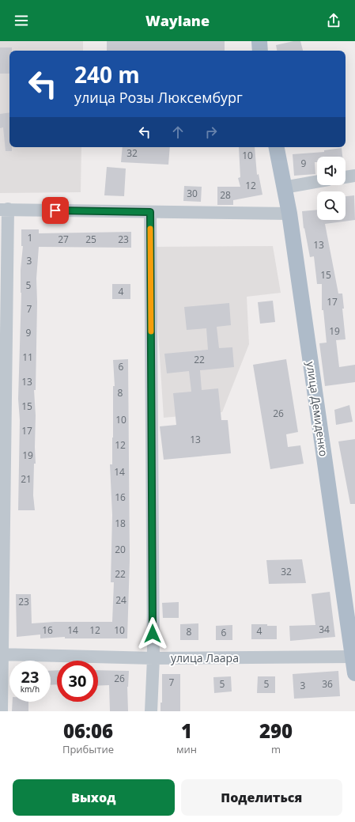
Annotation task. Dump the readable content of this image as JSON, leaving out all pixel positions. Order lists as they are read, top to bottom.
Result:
{
  "streets": {
    "main road": ["улица Демиденко"],
    "street": ["улица Лаара"]
  },
  "crossings": [
    ["улица Демиденко", "улица Лаара"]
  ],
  "house_numbers": [
    "32",
    "10",
    "9",
    "12",
    "30",
    "28",
    "1",
    "27",
    "25",
    "23",
    "13",
    "3",
    "15",
    "5",
    "4",
    "17",
    "7",
    "19",
    "9",
    "11",
    "22",
    "6",
    "13",
    "8",
    "15",
    "26",
    "10",
    "17",
    "13",
    "12",
    "19",
    "14",
    "21",
    "16",
    "18",
    "20",
    "32",
    "22",
    "24",
    "23",
    "34",
    "16",
    "14",
    "12",
    "10",
    "4",
    "8",
    "6",
    "26",
    "7",
    "5",
    "5",
    "36",
    "3"
  ],
  "page": {
    "header": "Waylane",
    "turn": ["240 m", "улица Розы Люксембург"],
    "speed": "23 km/h",
    "limit": "30",
    "eta": [
      "06:06",
      "Прибытие",
      "1",
      "мин",
      "290",
      "m"
    ],
    "buttons": ["Выход", "Поделиться"]
  }
}
